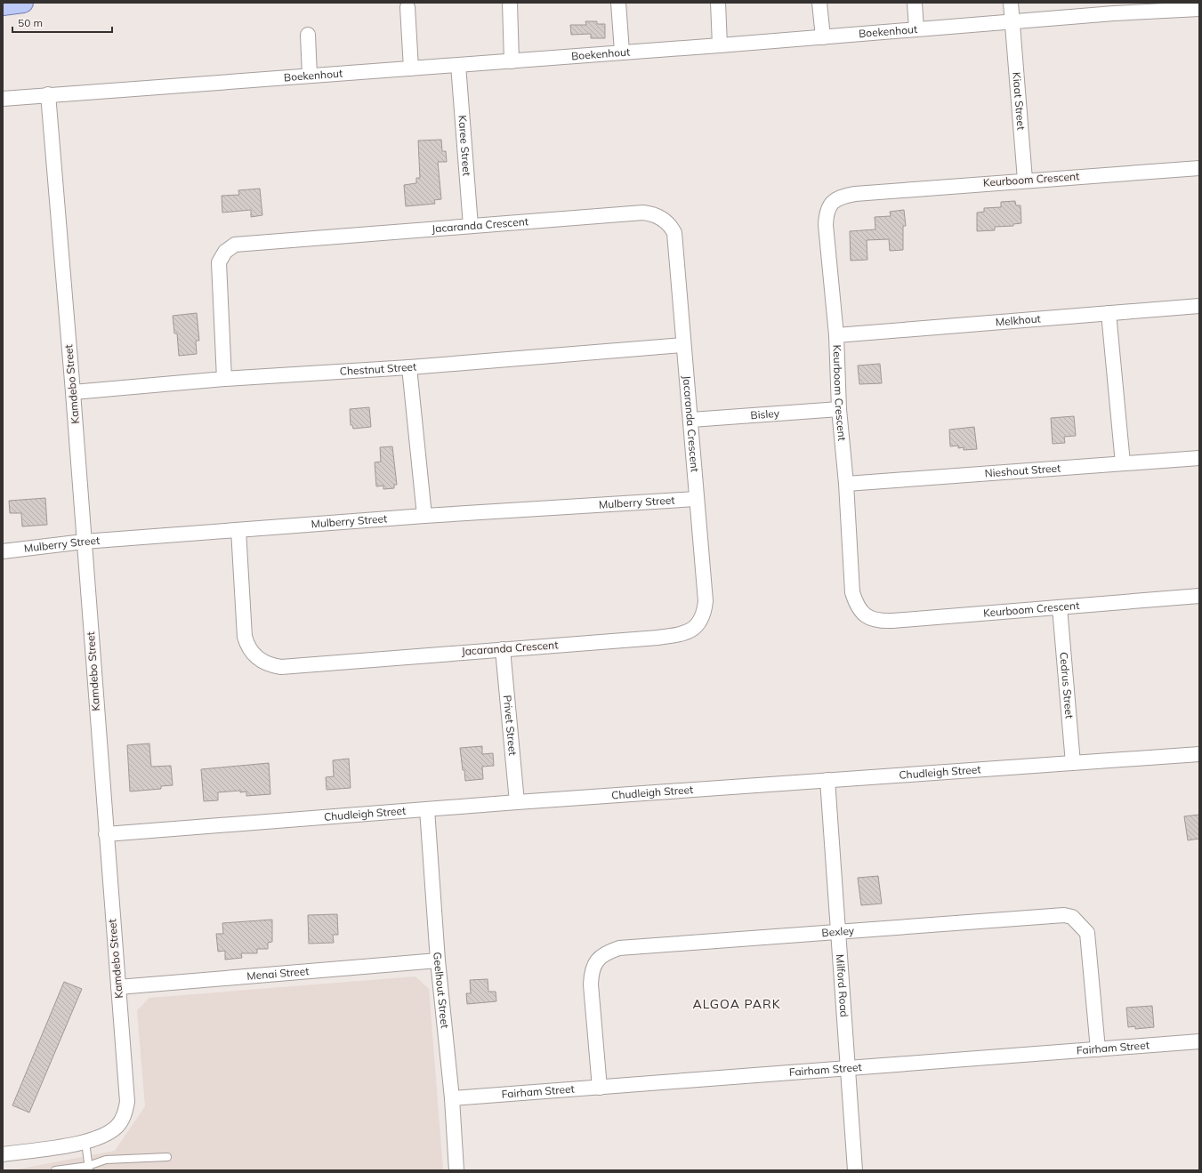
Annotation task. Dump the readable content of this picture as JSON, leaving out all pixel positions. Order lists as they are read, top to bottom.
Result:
{
  "streets": {
    "street": [
      "Boekenhout",
      "Kiaat Street",
      "Karee Street",
      "Keurboom Crescent",
      "Jacaranda Crescent",
      "Melkhout",
      "Chestnut Street",
      "Kamdebo Street",
      "Bisley",
      "Nieshout Street",
      "Mulberry Street",
      "Cedrus Street",
      "Privet Street",
      "Chudleigh Street",
      "Bexley",
      "Menai Street",
      "Milford Road",
      "Geelhout Street",
      "Fairham Street"
    ]
  },
  "crossings": [
    ["Boekenhout", "Kiaat Street"],
    ["Boekenhout", "Karee Street"],
    ["Boekenhout", "Kamdebo Street"],
    ["Kiaat Street", "Keurboom Crescent"],
    ["Karee Street", "Jacaranda Crescent"],
    ["Keurboom Crescent", "Melkhout"],
    ["Keurboom Crescent", "Bisley"],
    ["Keurboom Crescent", "Nieshout Street"],
    ["Keurboom Crescent", "Cedrus Street"],
    ["Jacaranda Crescent", "Chestnut Street"],
    ["Jacaranda Crescent", "Bisley"],
    ["Jacaranda Crescent", "Mulberry Street"],
    ["Jacaranda Crescent", "Privet Street"],
    ["Chestnut Street", "Kamdebo Street"],
    ["Kamdebo Street", "Mulberry Street"],
    ["Kamdebo Street", "Chudleigh Street"],
    ["Kamdebo Street", "Menai Street"],
    ["Cedrus Street", "Chudleigh Street"],
    ["Privet Street", "Chudleigh Street"],
    ["Chudleigh Street", "Milford Road"],
    ["Chudleigh Street", "Geelhout Street"],
    ["Bexley", "Milford Road"],
    ["Bexley", "Fairham Street"],
    ["Menai Street", "Geelhout Street"],
    ["Milford Road", "Fairham Street"],
    ["Geelhout Street", "Fairham Street"]
  ],
  "districts": ["ALGOA PARK"],
  "scale_bar": "50 m"
}
